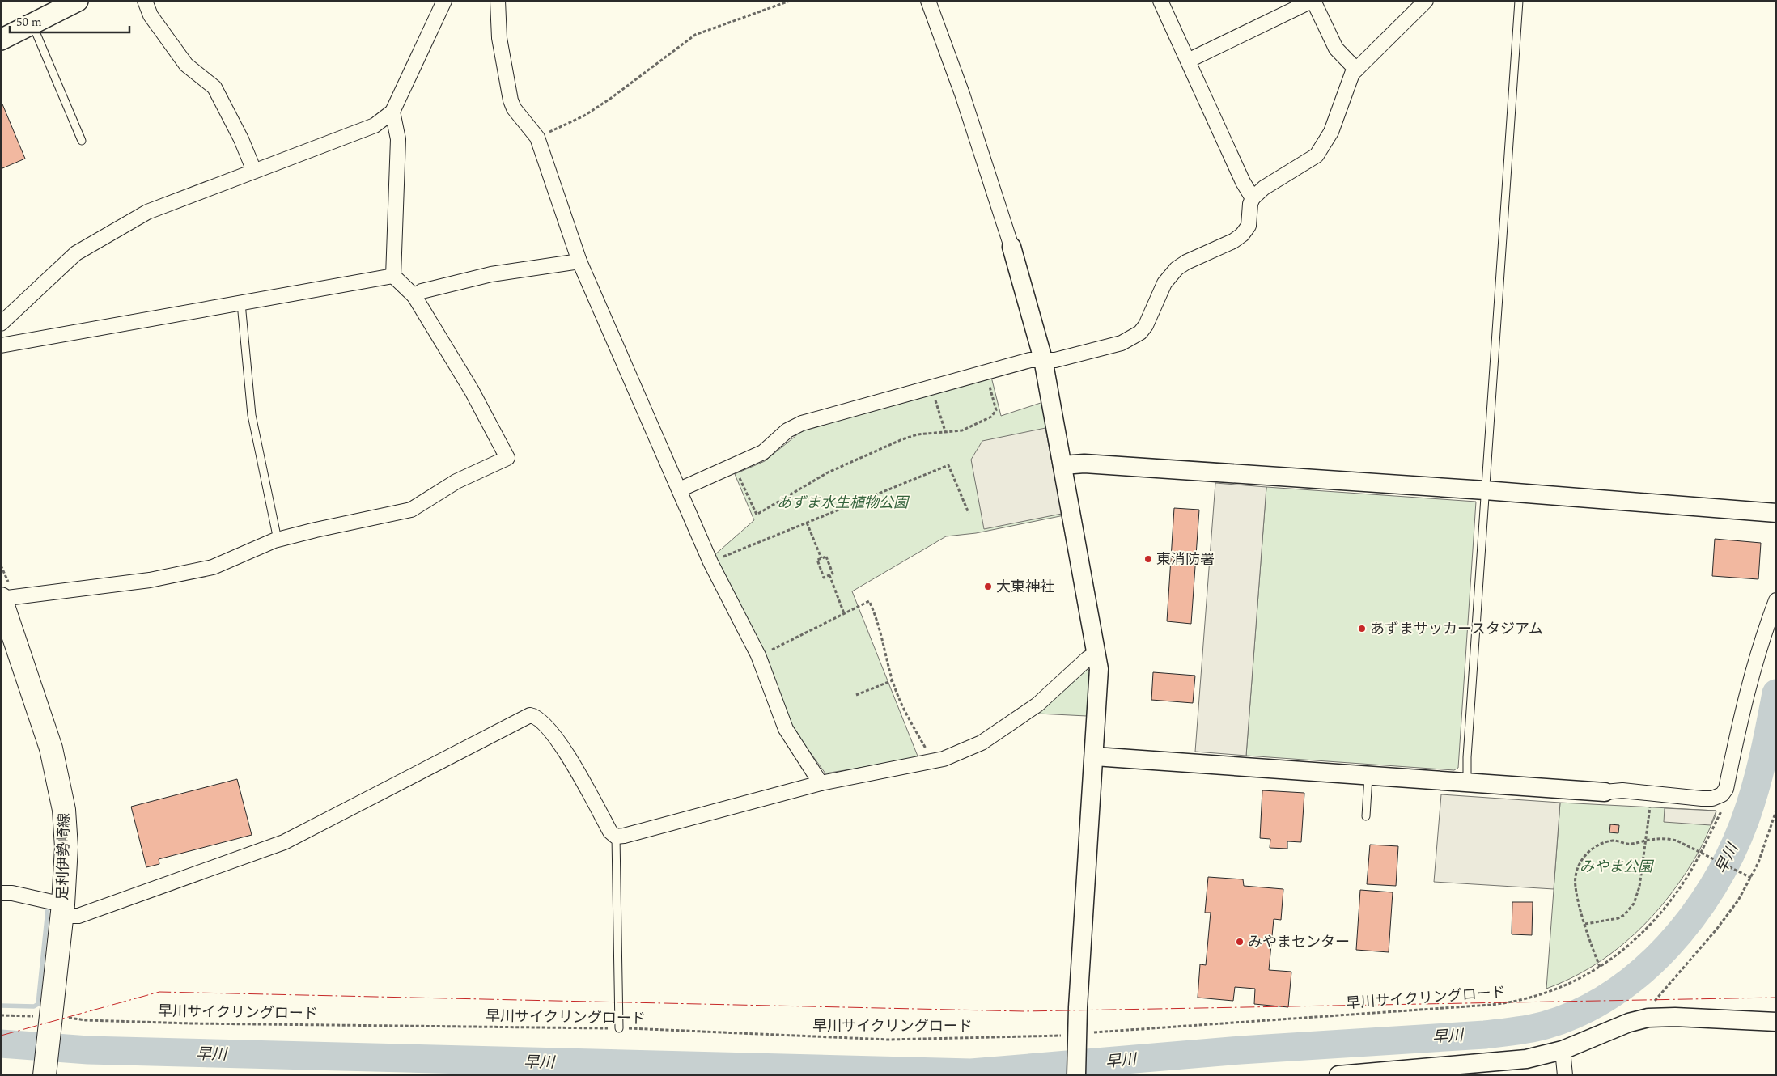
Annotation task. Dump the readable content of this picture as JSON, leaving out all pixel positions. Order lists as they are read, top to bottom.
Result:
{
  "streets": {
    "main road": ["足利伊勢崎線"],
    "path": ["早川サイクリングロード"]
  },
  "crossings": [
    ["足利伊勢崎線", "早川サイクリングロード"]
  ],
  "water": ["早川"],
  "parks": ["あずま水生植物公園", "みやま公園"],
  "places": [
    "東消防署",
    "大東神社",
    "あずまサッカースタジアム",
    "みやまセンター"
  ],
  "scale_bar": "50 m"
}
